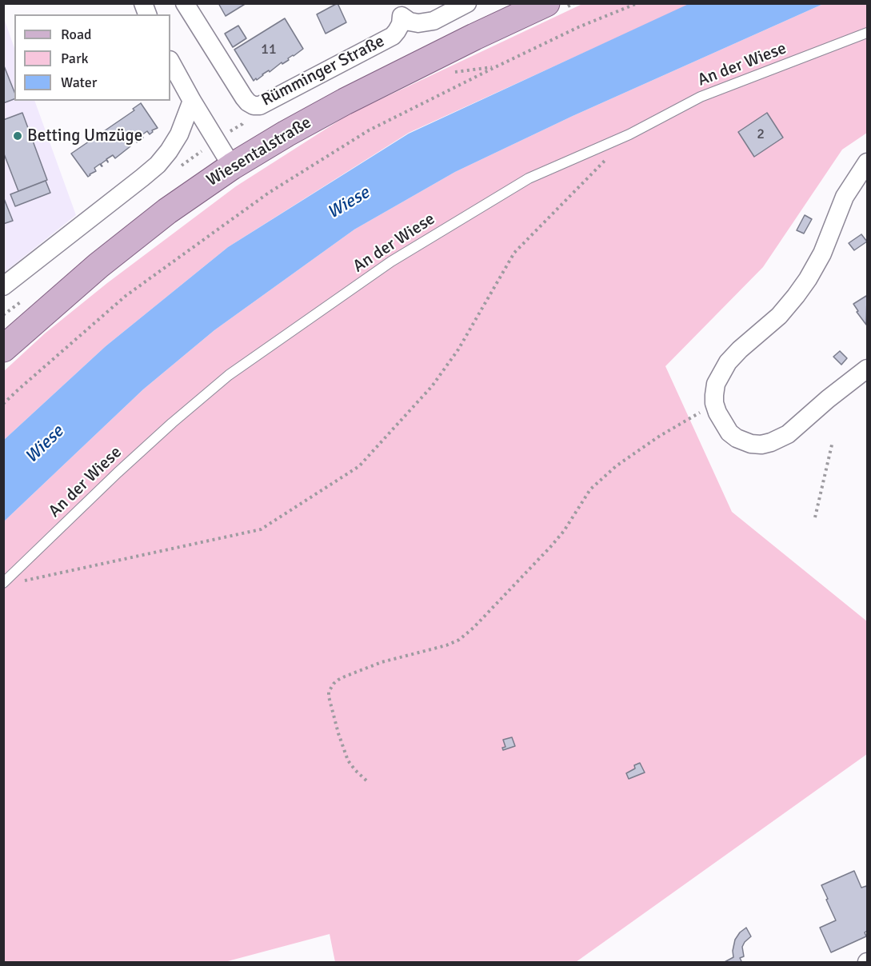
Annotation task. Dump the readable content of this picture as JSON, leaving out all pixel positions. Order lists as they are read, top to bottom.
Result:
{
  "streets": {
    "main road": ["Wiesentalstraße"],
    "street": ["Rümminger Straße"],
    "lane": ["An der Wiese"]
  },
  "water": ["Wiese"],
  "places": ["Betting Umzüge"],
  "house_numbers": ["11", "2"],
  "legend": ["Road", "Park", "Water"]
}
